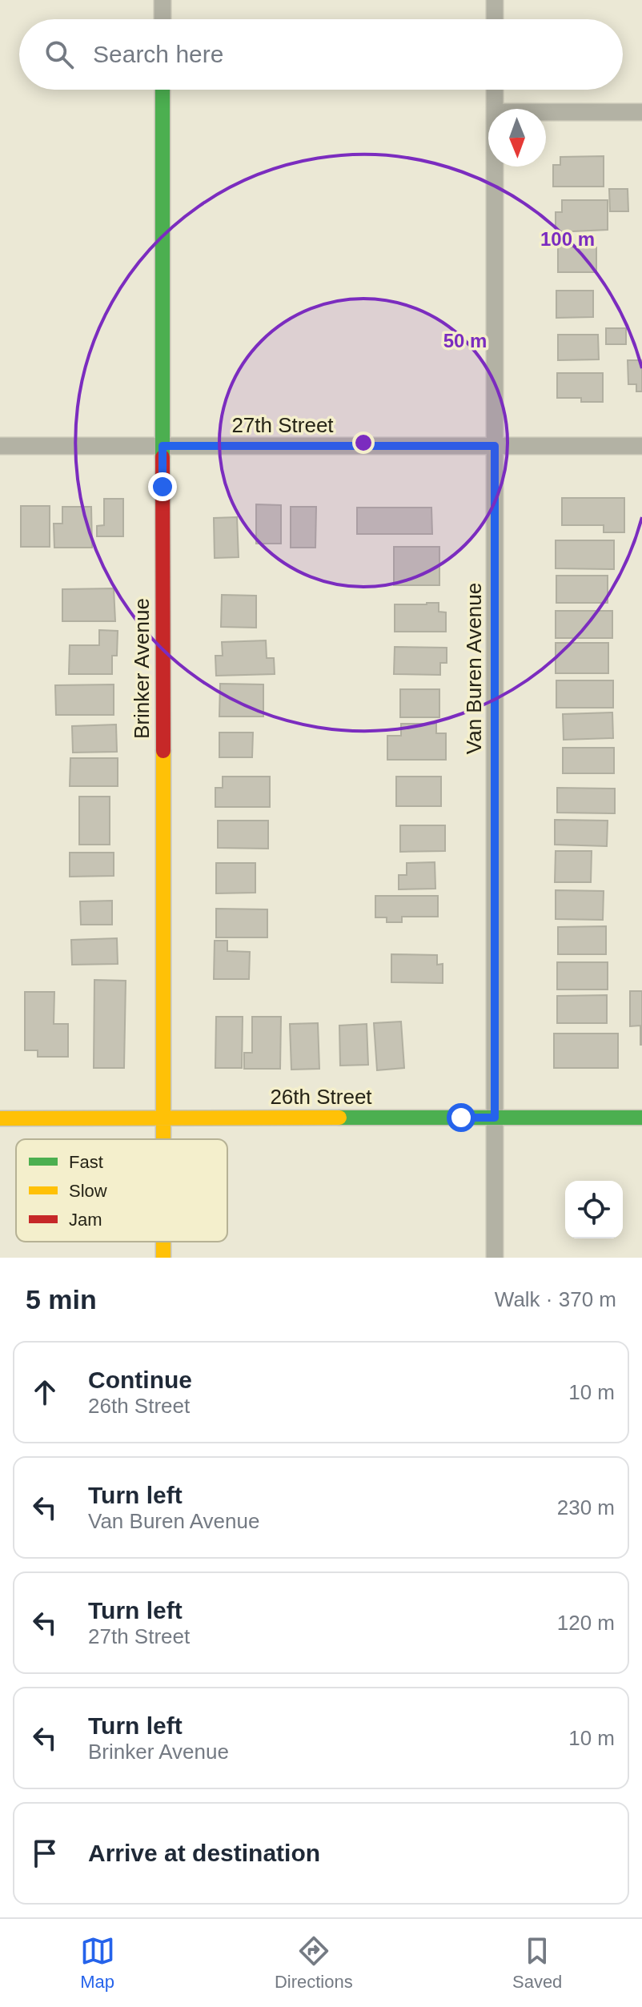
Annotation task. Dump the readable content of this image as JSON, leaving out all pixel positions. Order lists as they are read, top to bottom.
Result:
{
  "streets": {
    "street": [
      "27th Street",
      "Brinker Avenue",
      "Van Buren Avenue",
      "26th Street"
    ]
  },
  "crossings": [
    ["27th Street", "Brinker Avenue"],
    ["27th Street", "Van Buren Avenue"],
    ["Brinker Avenue", "26th Street"],
    ["Van Buren Avenue", "26th Street"]
  ],
  "legend": ["Fast", "Slow", "Jam"],
  "north": "bottom",
  "page": {
    "search": "Search here",
    "heading": ["5 min", "Walk · 370 m"],
    "list": [
      ["Continue", "26th Street", "10 m"],
      ["Turn left", "Van Buren Avenue", "230 m"],
      ["Turn left", "27th Street", "120 m"],
      ["Turn left", "Brinker Avenue", "10 m"],
      "Arrive at destination"
    ],
    "nav": ["Map", "Directions", "Saved"]
  },
  "rings": ["100 m", "50 m"]
}
